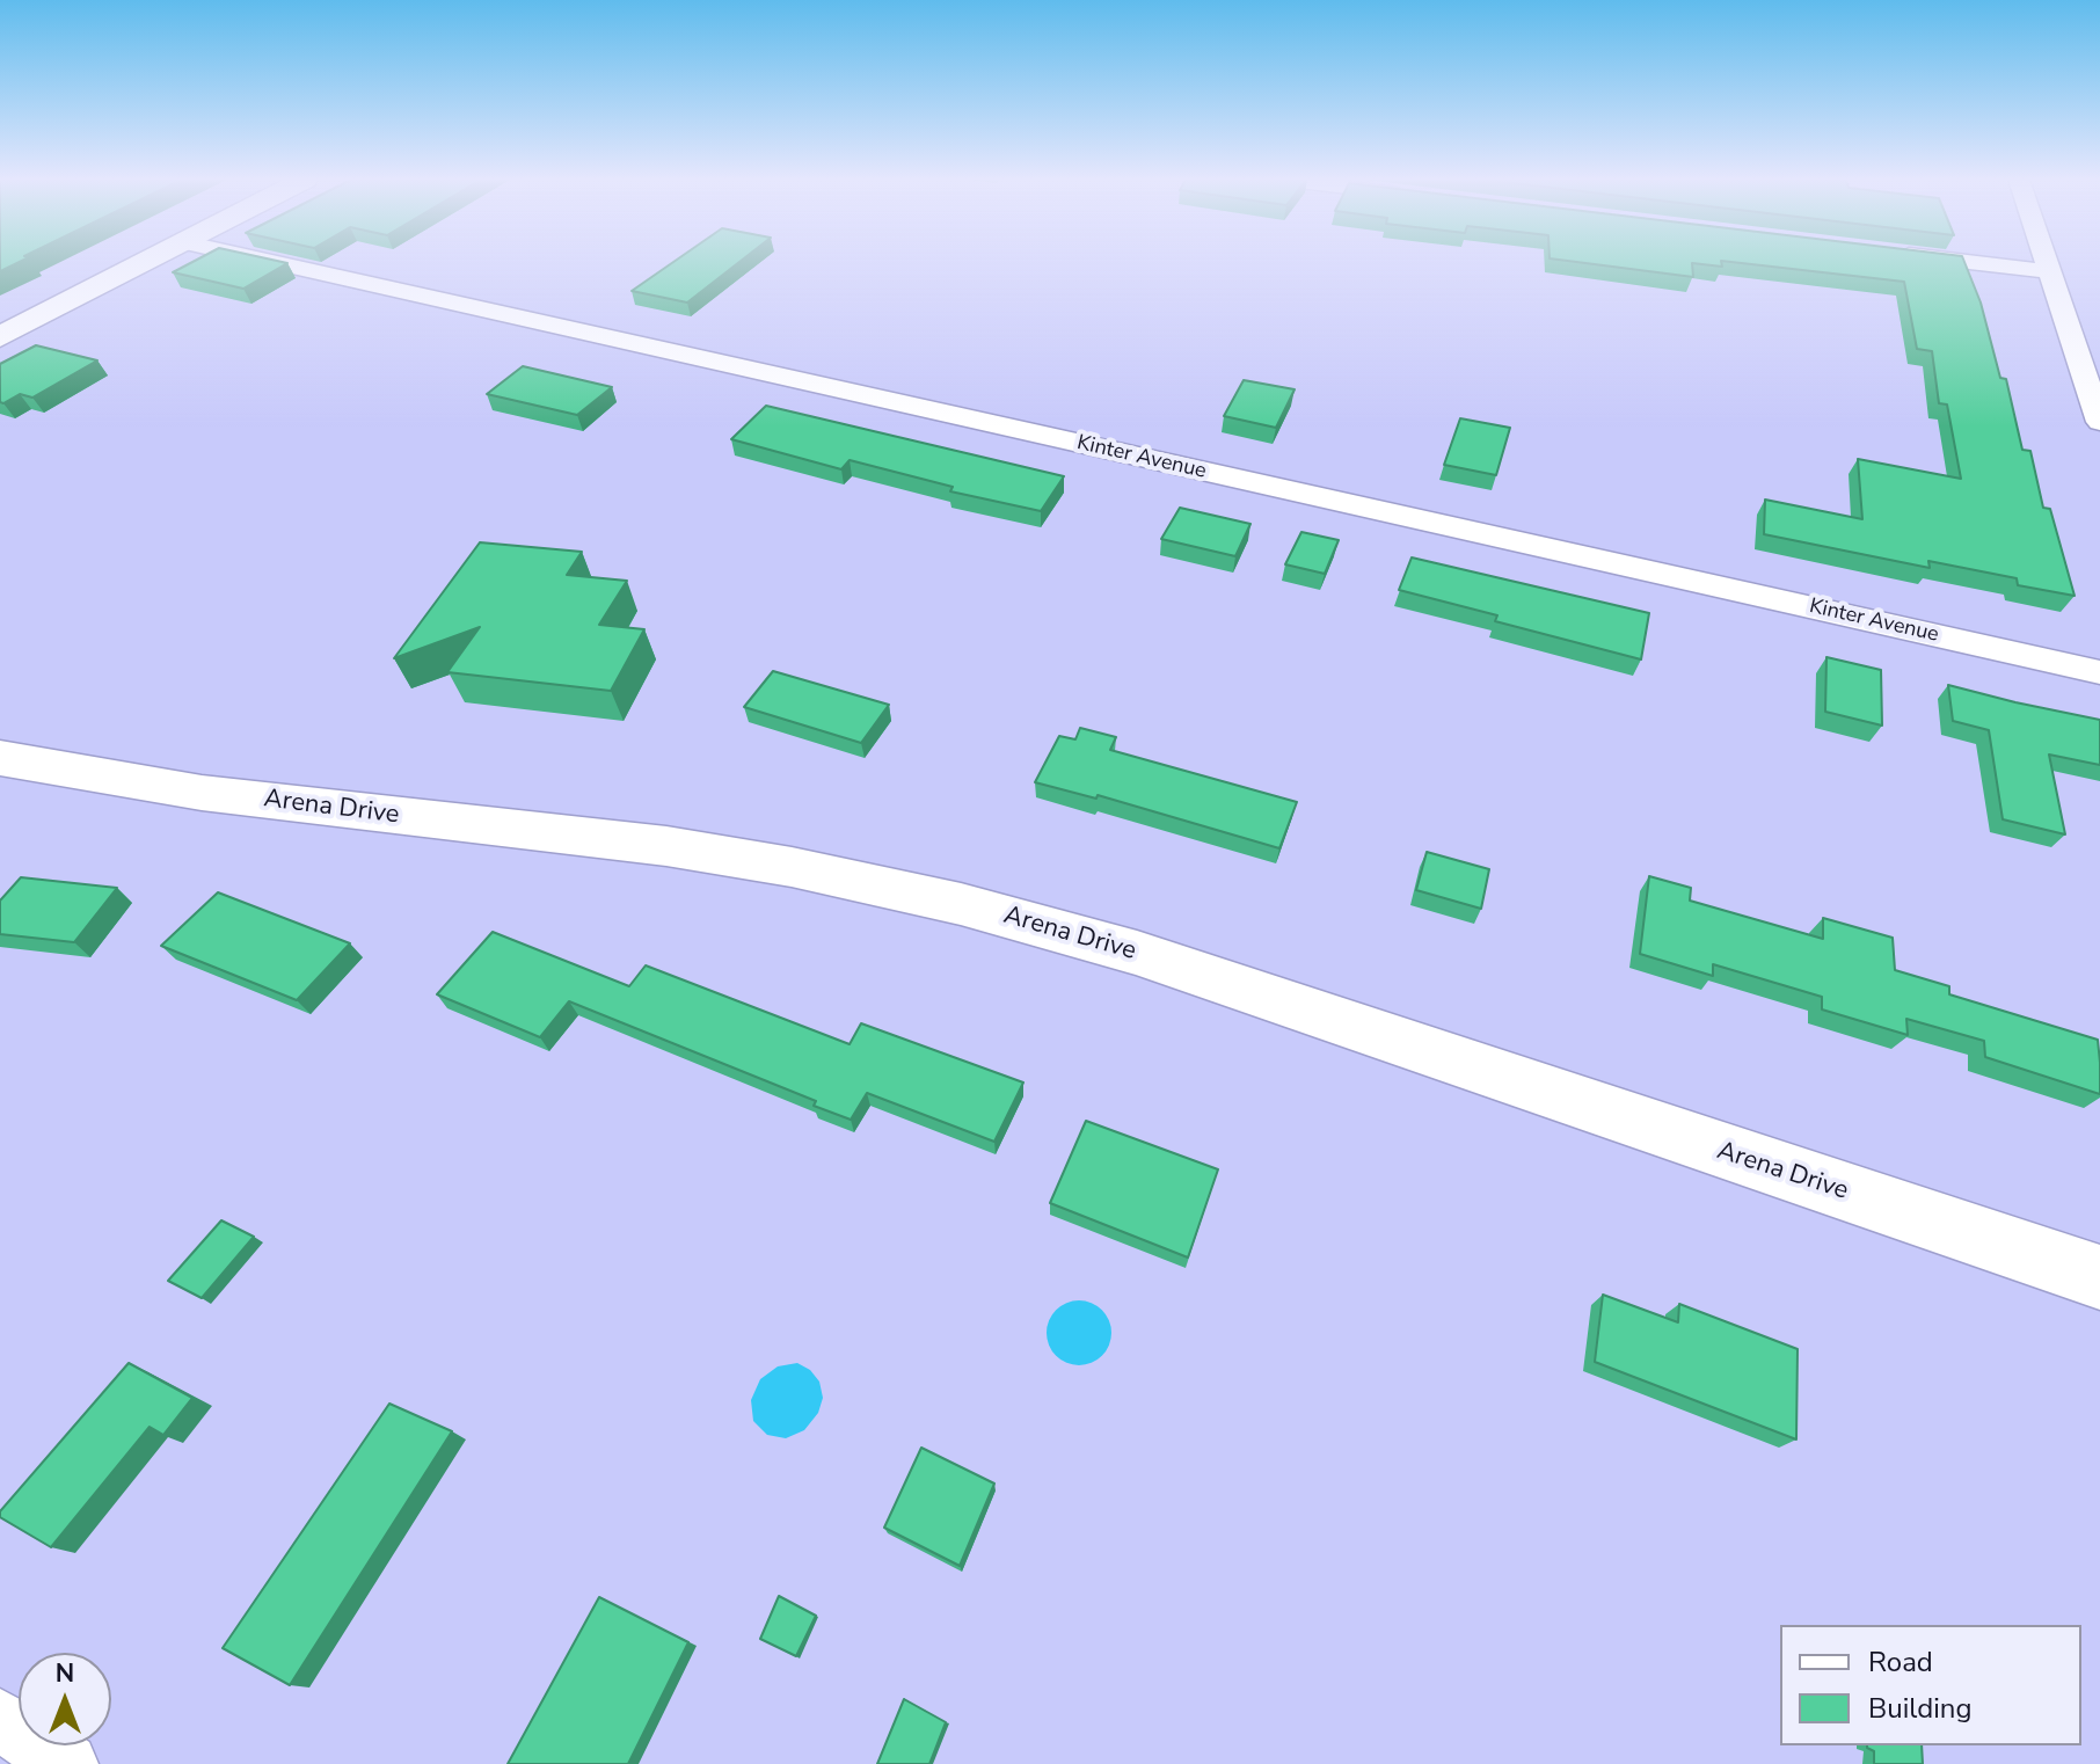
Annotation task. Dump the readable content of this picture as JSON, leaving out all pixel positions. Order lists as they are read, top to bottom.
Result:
{
  "streets": {
    "main road": ["Arena Drive"],
    "street": ["Kinter Avenue"]
  },
  "legend": ["Road", "Building"],
  "north": "top"
}
